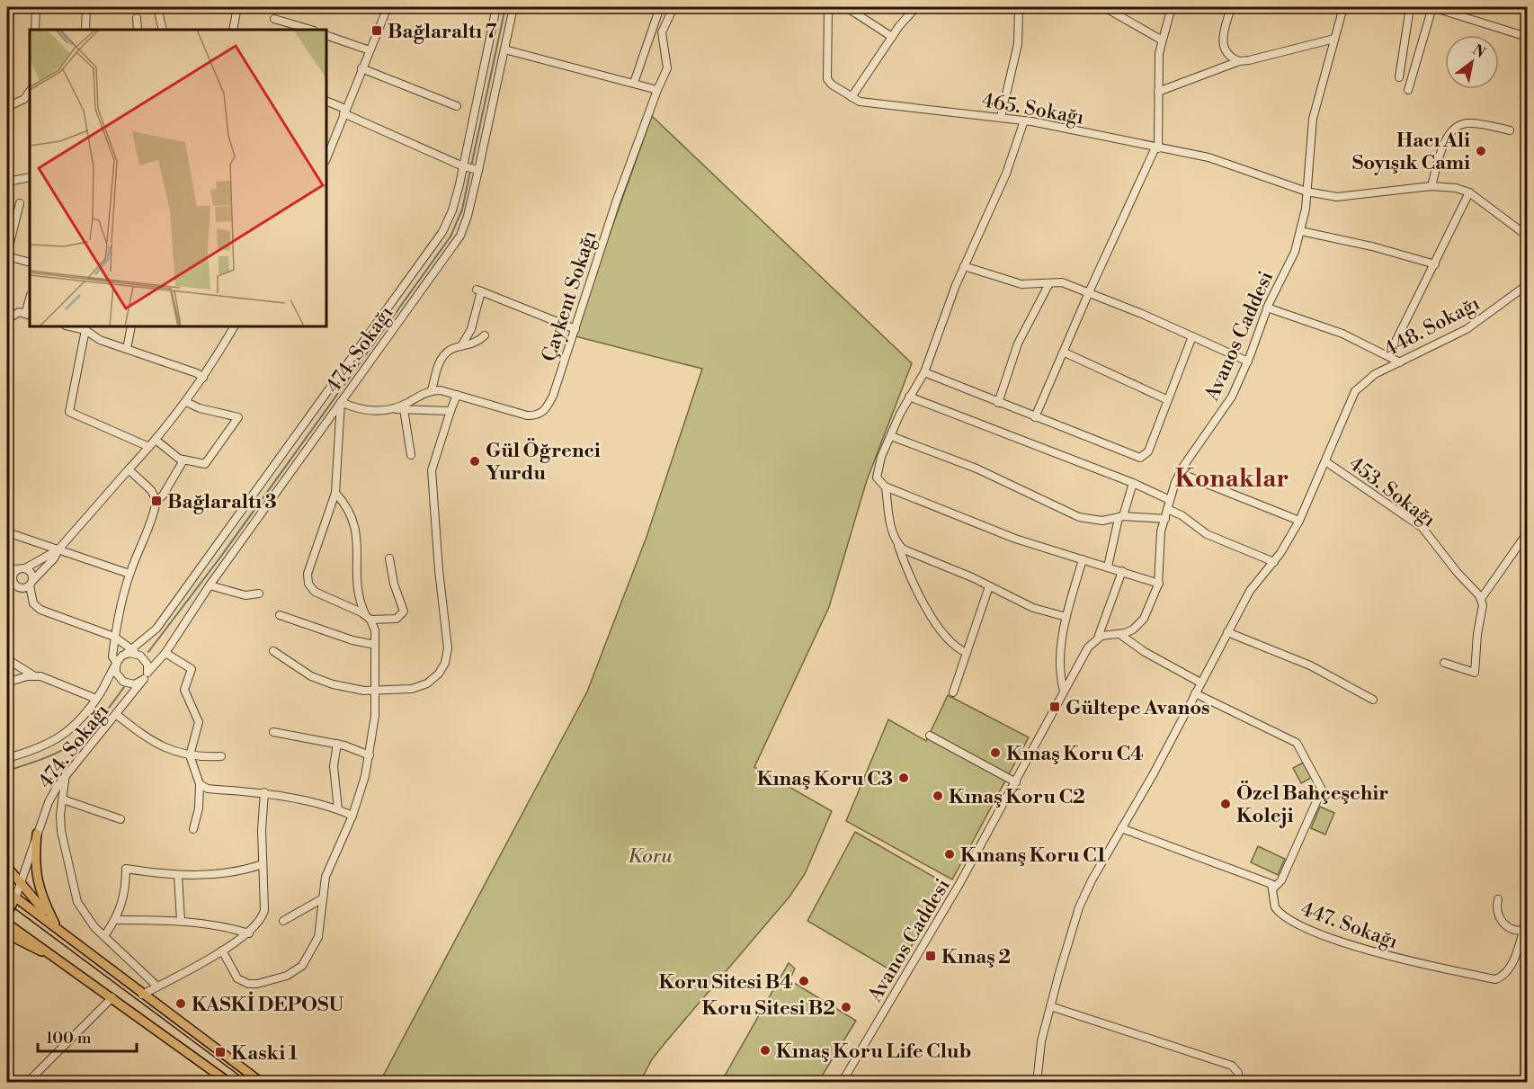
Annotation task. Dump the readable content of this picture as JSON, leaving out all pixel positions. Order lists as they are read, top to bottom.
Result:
{
  "streets": {
    "street": [
      "465. Sokağı",
      "Çaykent Sokağı",
      "448. Sokağı",
      "Avanos Caddesi",
      "474. Sokağı",
      "453. Sokağı",
      "447. Sokağı"
    ]
  },
  "crossings": [
    ["465. Sokağı", "Avanos Caddesi"],
    ["448. Sokağı", "453. Sokağı"]
  ],
  "districts": ["Konaklar"],
  "parks": ["Koru"],
  "places": {
    "transit": [
      "Bağlaraltı 7",
      "Bağlaraltı 3",
      "Gültepe Avanos",
      "Kınaş 2",
      "Kaski 1"
    ],
    "other": [
      "Hacı Ali Soyışık Cami",
      "Gül Öğrenci Yurdu",
      "Kınaş Koru C4",
      "Kınaş Koru C3",
      "Kınaş Koru C2",
      "Özel Bahçeşehir Koleji",
      "Kınanş Koru C1",
      "Koru Sitesi B4",
      "KASKİ DEPOSU",
      "Koru Sitesi B2",
      "Kınaş Koru Life Club"
    ]
  },
  "scale_bar": "100 m",
  "north": "top right"
}
